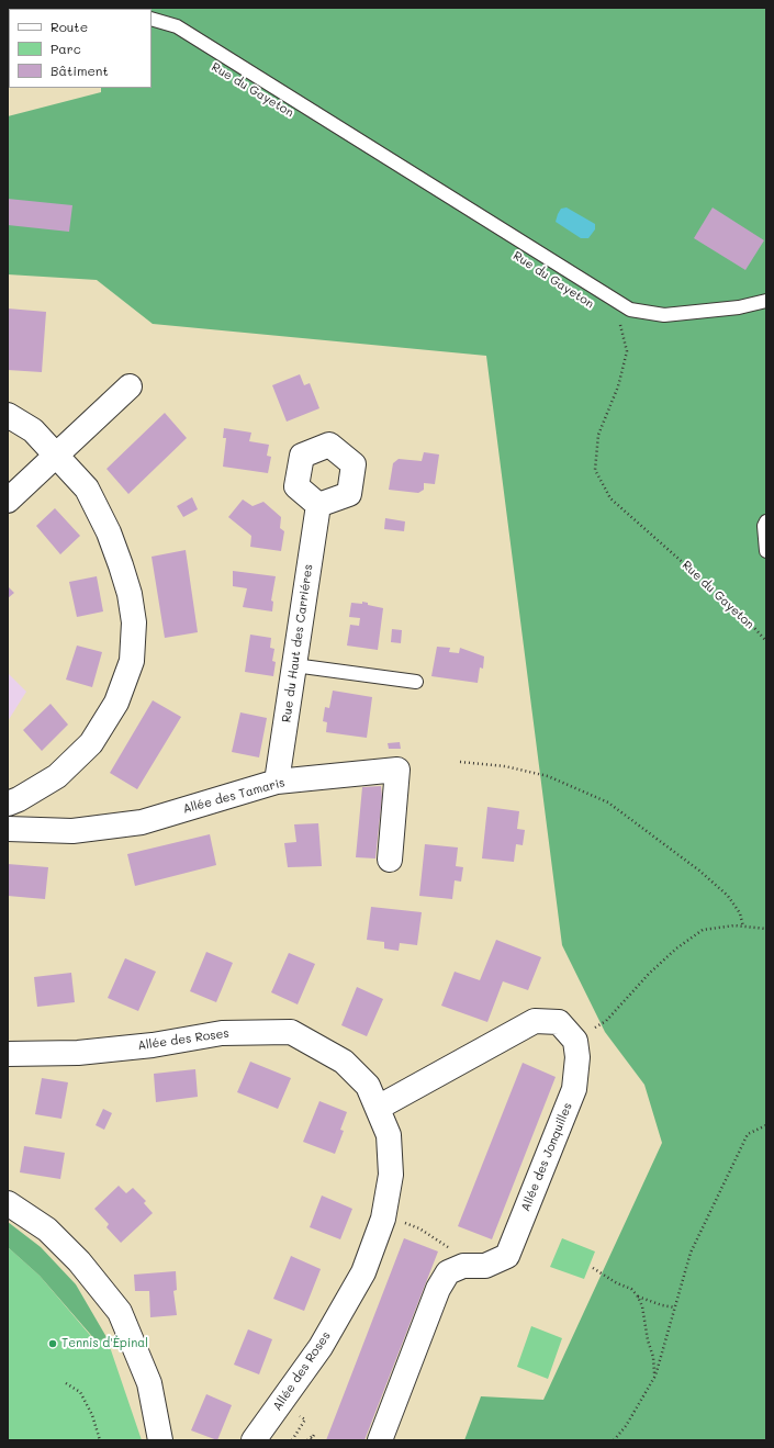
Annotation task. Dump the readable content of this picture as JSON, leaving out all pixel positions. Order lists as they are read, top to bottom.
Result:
{
  "streets": {
    "street": [
      "Rue du Haut des Carriéres",
      "Allée des Tamaris",
      "Allée des Roses",
      "Allée des Jonquilles"
    ],
    "path": ["Rue du Gayeton"]
  },
  "crossings": [
    ["Rue du Haut des Carriéres", "Allée des Tamaris"]
  ],
  "places": ["Tennis d'Épinal"],
  "legend": ["Route", "Parc", "Bâtiment"]
}
